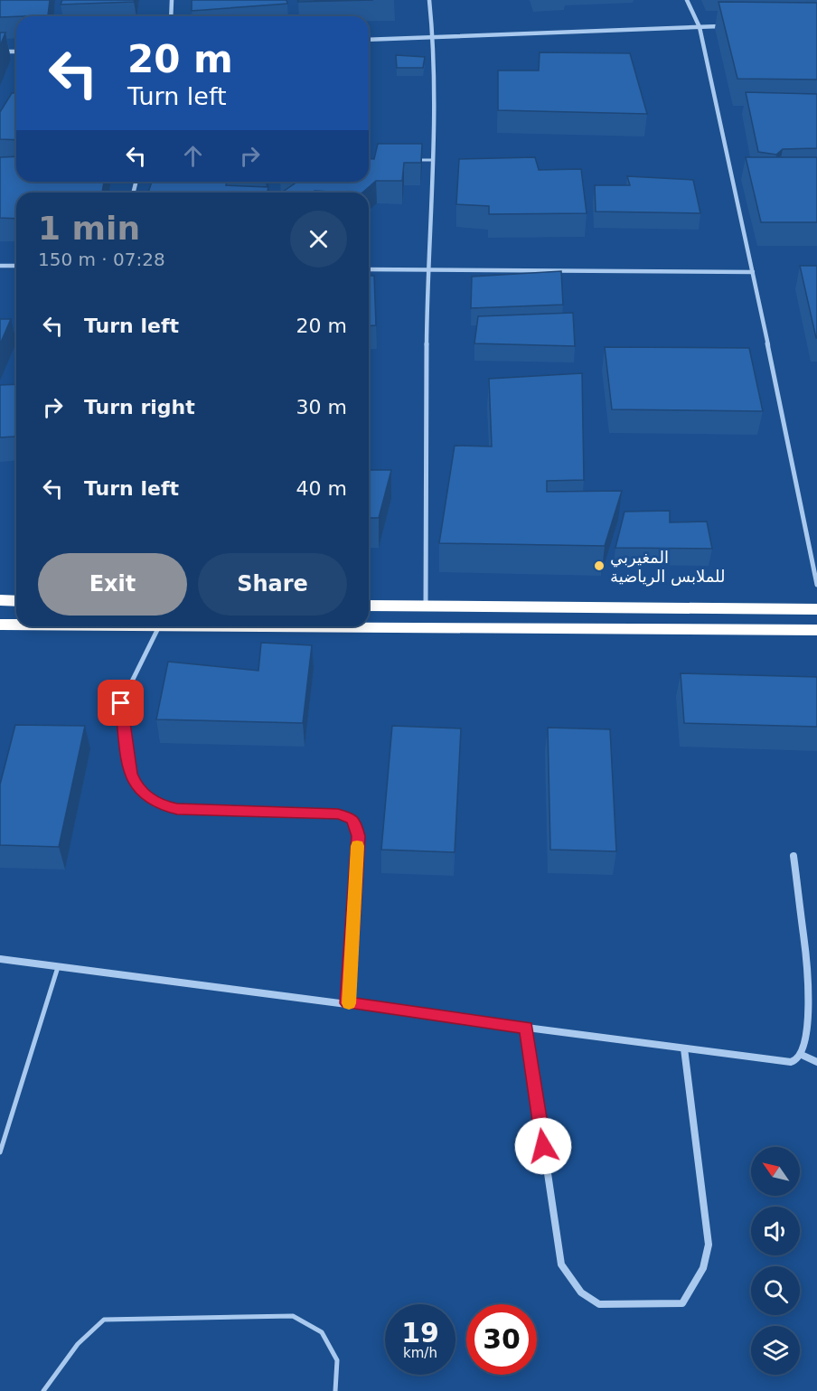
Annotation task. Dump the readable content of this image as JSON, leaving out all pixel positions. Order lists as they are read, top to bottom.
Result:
{
  "places": ["المغيربي للملابس الرياضية"],
  "north": "top left",
  "page": {
    "turn": ["20 m", "Turn left"],
    "heading": ["1 min", "150 m · 07:28"],
    "list": [
      {
        "name": "Turn left",
        "value": "20 m"
      },
      {
        "name": "Turn right",
        "value": "30 m"
      },
      {
        "name": "Turn left",
        "value": "40 m"
      }
    ],
    "buttons": ["Exit", "Share"],
    "speed": "19 km/h",
    "limit": "30"
  }
}
